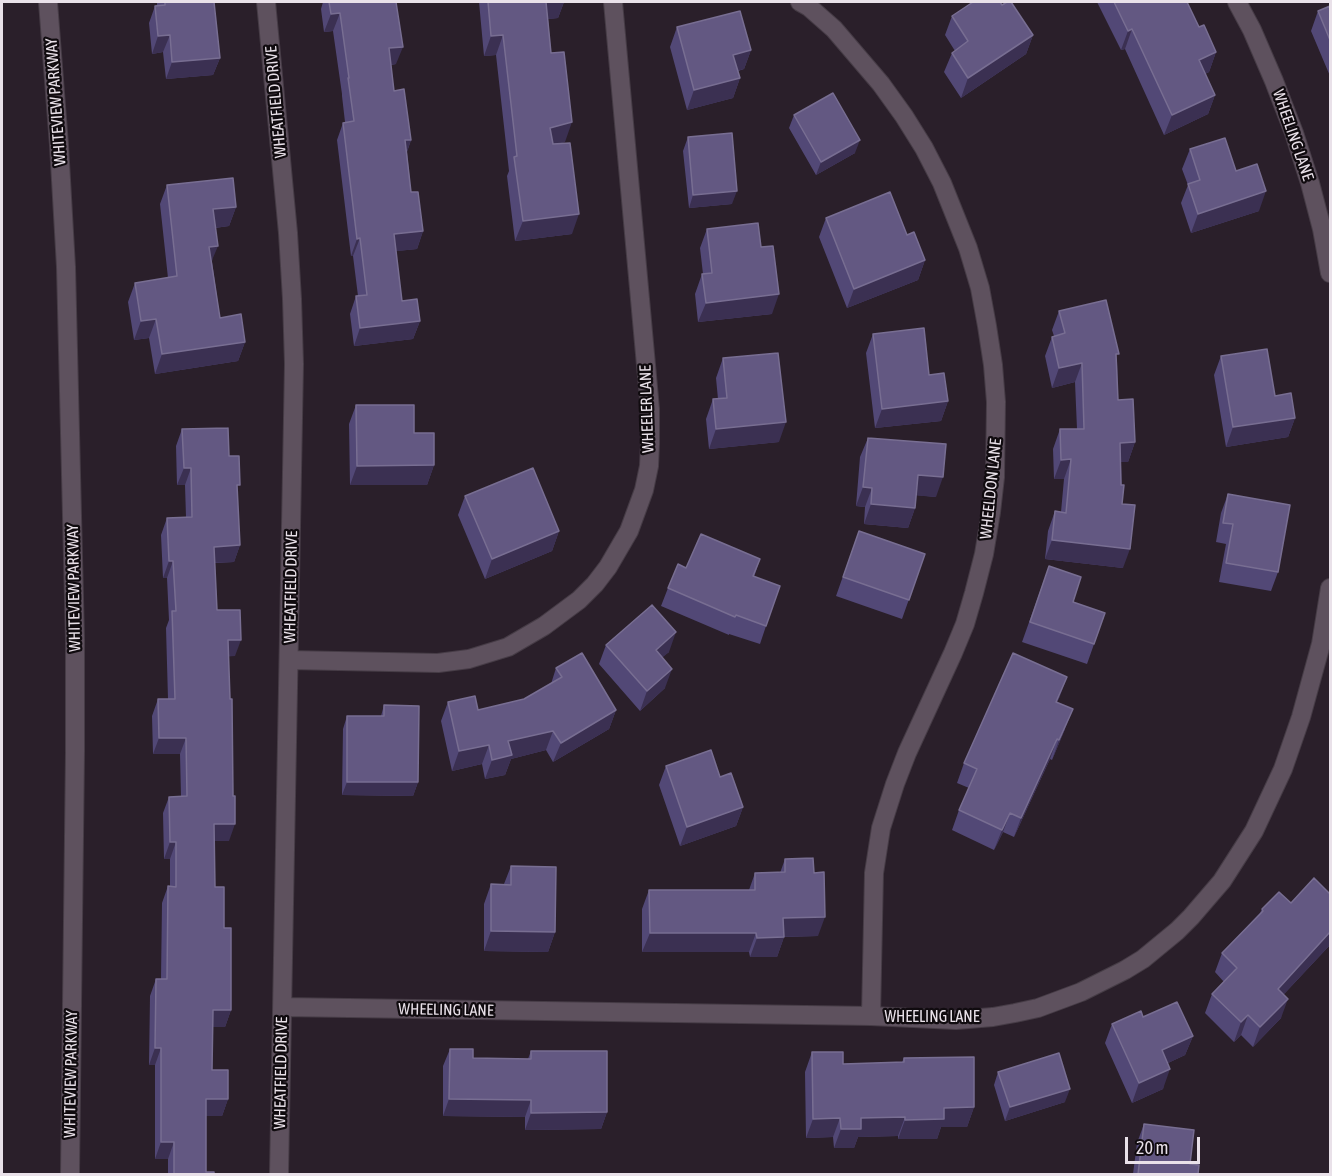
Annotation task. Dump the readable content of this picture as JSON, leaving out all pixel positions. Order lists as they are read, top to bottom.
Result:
{
  "streets": {
    "street": [
      "WHITEVIEW PARKWAY",
      "WHEATFIELD DRIVE",
      "WHEELING LANE",
      "WHEELER LANE",
      "WHEELDON LANE"
    ]
  },
  "crossings": [
    ["WHEATFIELD DRIVE", "WHEELING LANE"],
    ["WHEATFIELD DRIVE", "WHEELER LANE"],
    ["WHEELING LANE", "WHEELDON LANE"]
  ],
  "scale_bar": "20 m"
}
